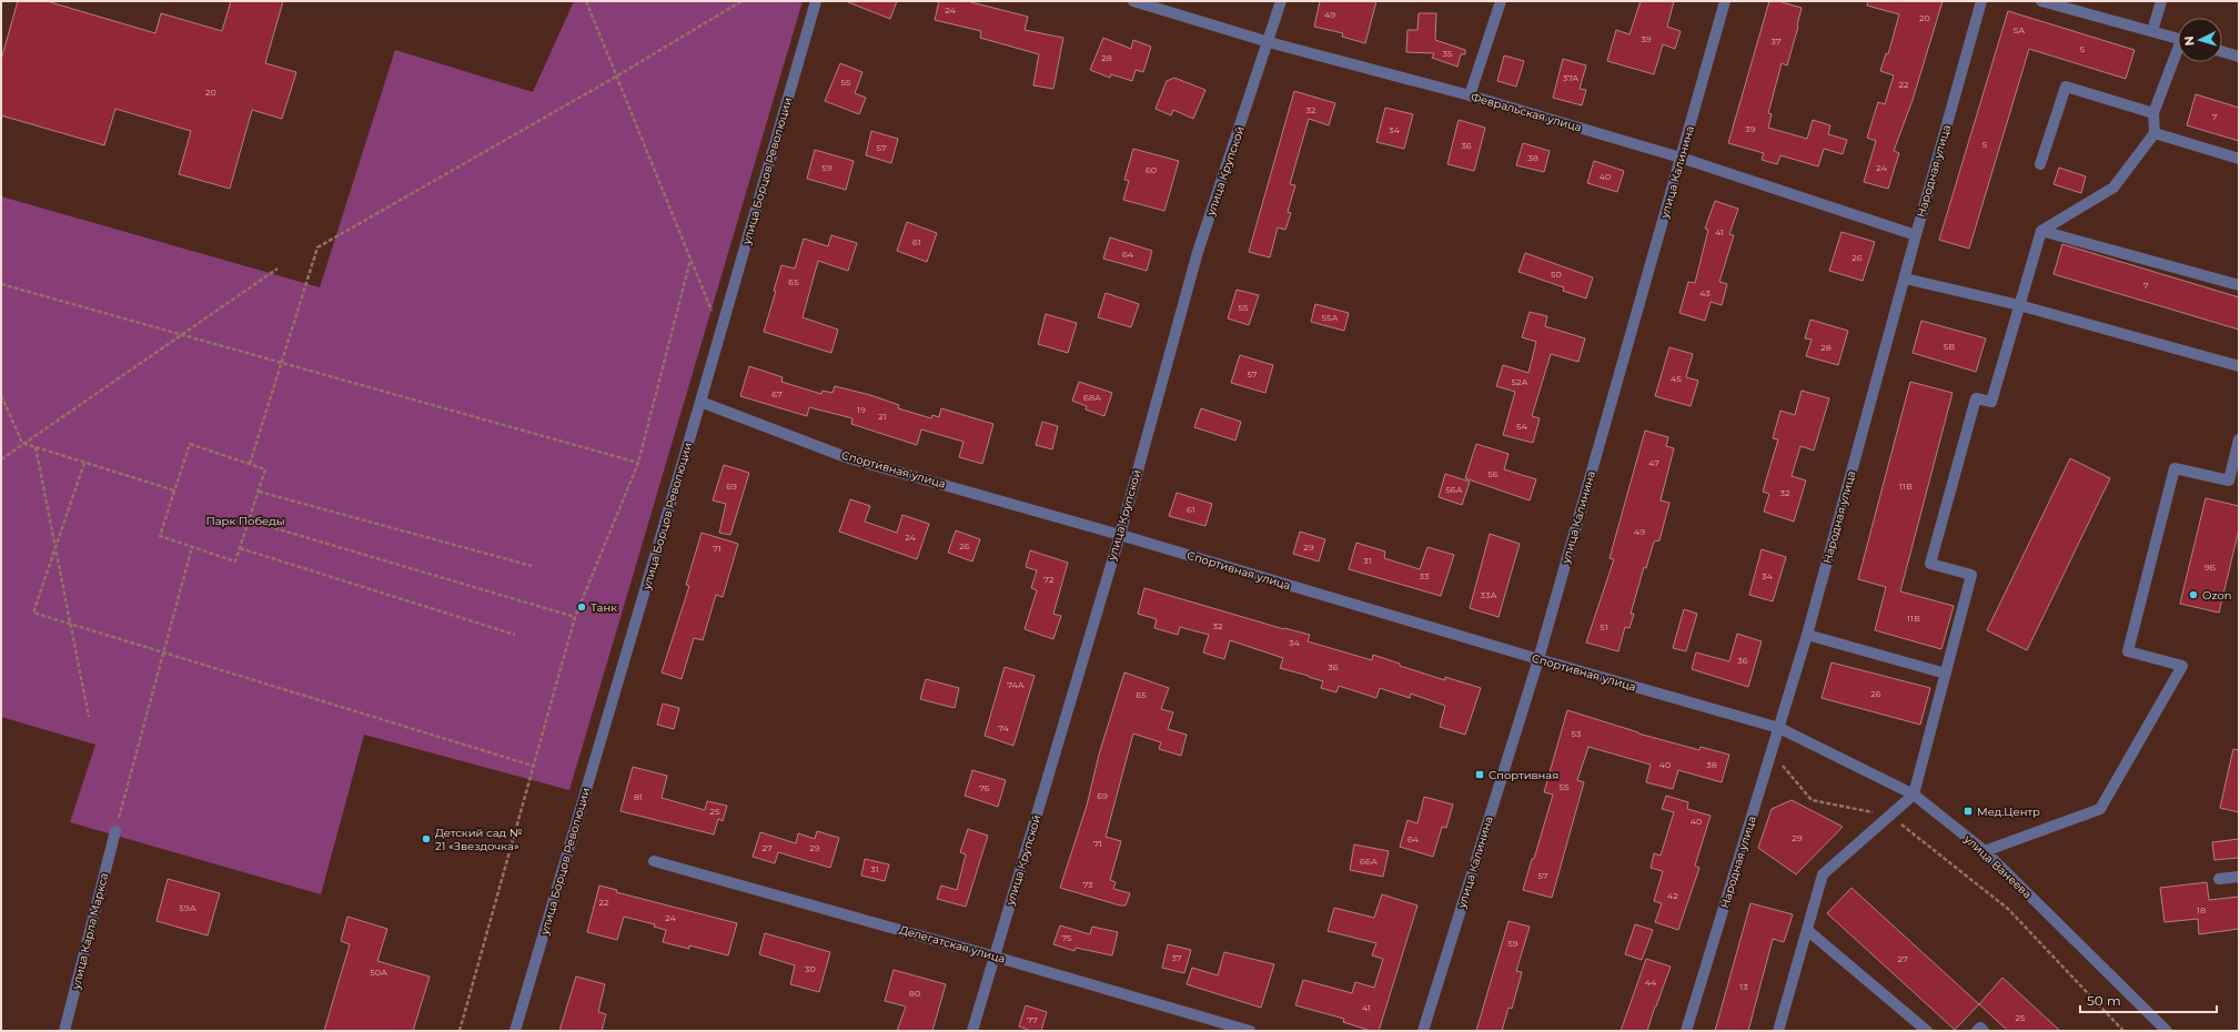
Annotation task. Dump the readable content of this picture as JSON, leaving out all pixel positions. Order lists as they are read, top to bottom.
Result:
{
  "streets": {
    "street": [
      "Февральская улица",
      "улица Борцов Революции",
      "улица Крупской",
      "Народная улица",
      "улица Калинина",
      "Спортивная улица",
      "улица Ванеева",
      "улица Карла Маркса",
      "Делегатская улица"
    ]
  },
  "crossings": [
    ["Февральская улица", "улица Крупской"],
    ["Февральская улица", "Народная улица"],
    ["Февральская улица", "улица Калинина"],
    ["улица Борцов Революции", "Спортивная улица"],
    ["улица Крупской", "Спортивная улица"],
    ["улица Крупской", "Делегатская улица"],
    ["Народная улица", "Спортивная улица"],
    ["Народная улица", "улица Ванеева"],
    ["улица Калинина", "Спортивная улица"],
    ["Спортивная улица", "улица Ванеева"]
  ],
  "parks": ["Парк Победы"],
  "places": {
    "other": ["Ozon", "Танк", "Детский сад № 21 «Звездочка»"],
    "transit": ["Спортивная", "Мед.Центр"]
  },
  "house_numbers": [
    "24",
    "49",
    "20",
    "5А",
    "39",
    "37",
    "5",
    "35",
    "28",
    "37А",
    "55",
    "22",
    "20",
    "32",
    "7",
    "39",
    "34",
    "5",
    "36",
    "57",
    "38",
    "59",
    "24",
    "60",
    "40",
    "41",
    "61",
    "64",
    "26",
    "50",
    "65",
    "7",
    "43",
    "55",
    "55А",
    "5В",
    "28",
    "57",
    "45",
    "52А",
    "67",
    "68А",
    "19",
    "21",
    "54",
    "47",
    "56",
    "69",
    "11В",
    "56А",
    "32",
    "61",
    "49",
    "24",
    "26",
    "29",
    "71",
    "31",
    "9Б",
    "33",
    "34",
    "72",
    "33А",
    "11В",
    "32",
    "51",
    "34",
    "36",
    "36",
    "74А",
    "26",
    "65",
    "74",
    "53",
    "40",
    "38",
    "55",
    "76",
    "69",
    "81",
    "25",
    "40",
    "29",
    "64",
    "71",
    "27",
    "29",
    "66А",
    "31",
    "57",
    "73",
    "42",
    "22",
    "59А",
    "18",
    "24",
    "75",
    "59",
    "37",
    "27",
    "30",
    "50А",
    "44",
    "13",
    "80",
    "41",
    "25",
    "77"
  ],
  "scale_bar": "50 m",
  "north": "left"
}
